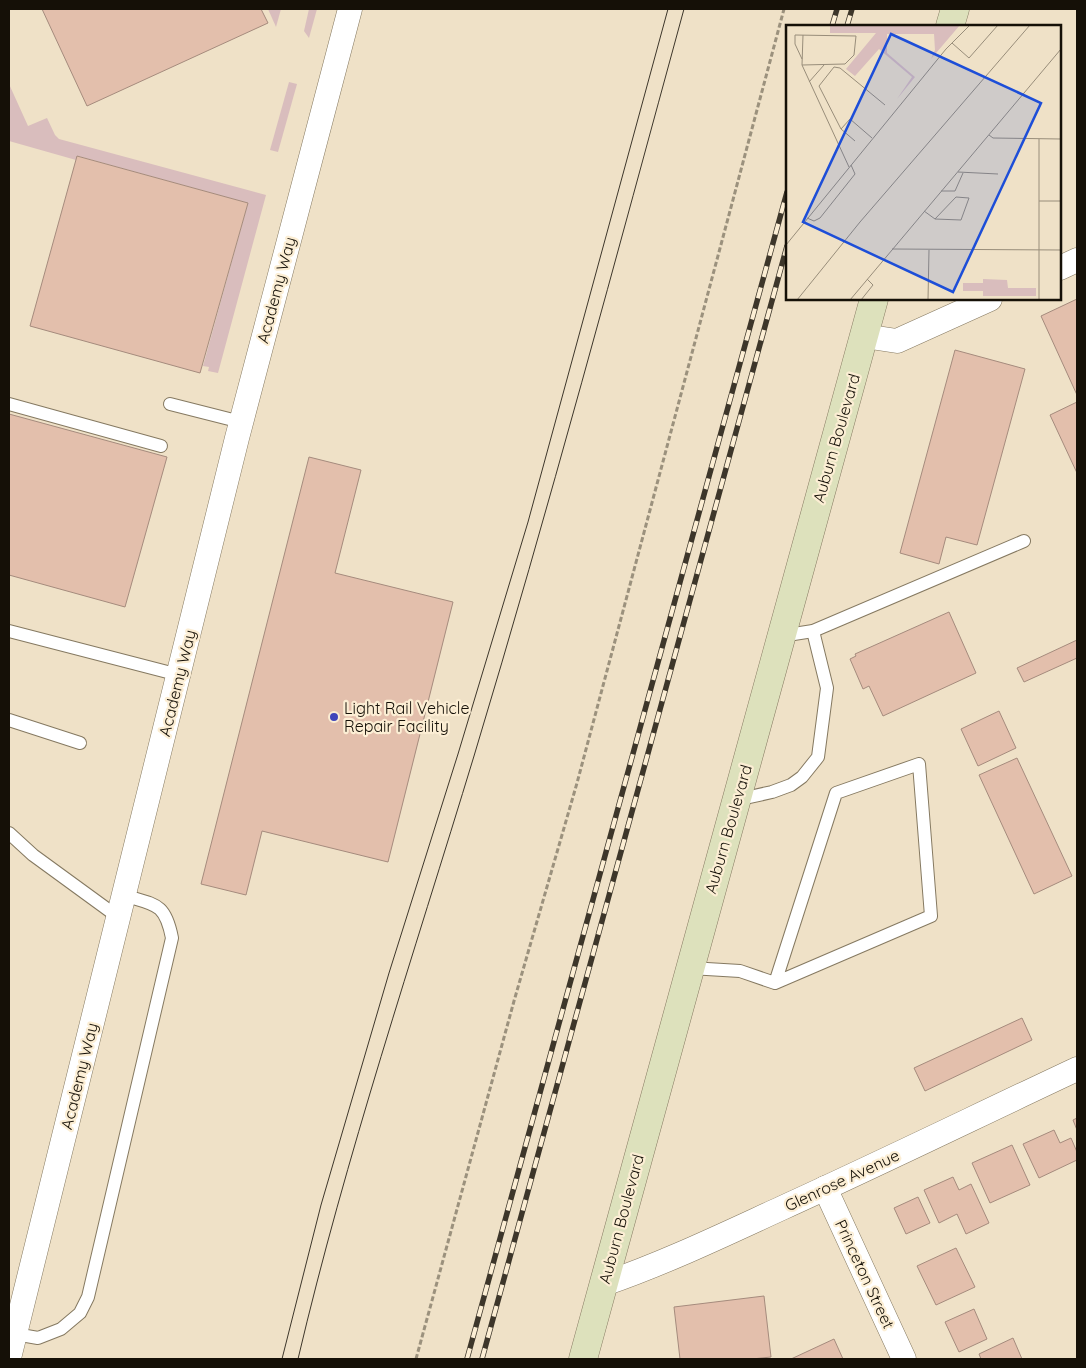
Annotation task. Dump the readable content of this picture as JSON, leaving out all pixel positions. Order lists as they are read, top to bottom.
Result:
{
  "streets": {
    "street": [
      "Academy Way",
      "Auburn Boulevard",
      "Glenrose Avenue",
      "Princeton Street"
    ]
  },
  "crossings": [
    ["Auburn Boulevard", "Glenrose Avenue"],
    ["Glenrose Avenue", "Princeton Street"]
  ],
  "places": ["Light Rail Vehicle Repair Facility"]
}
